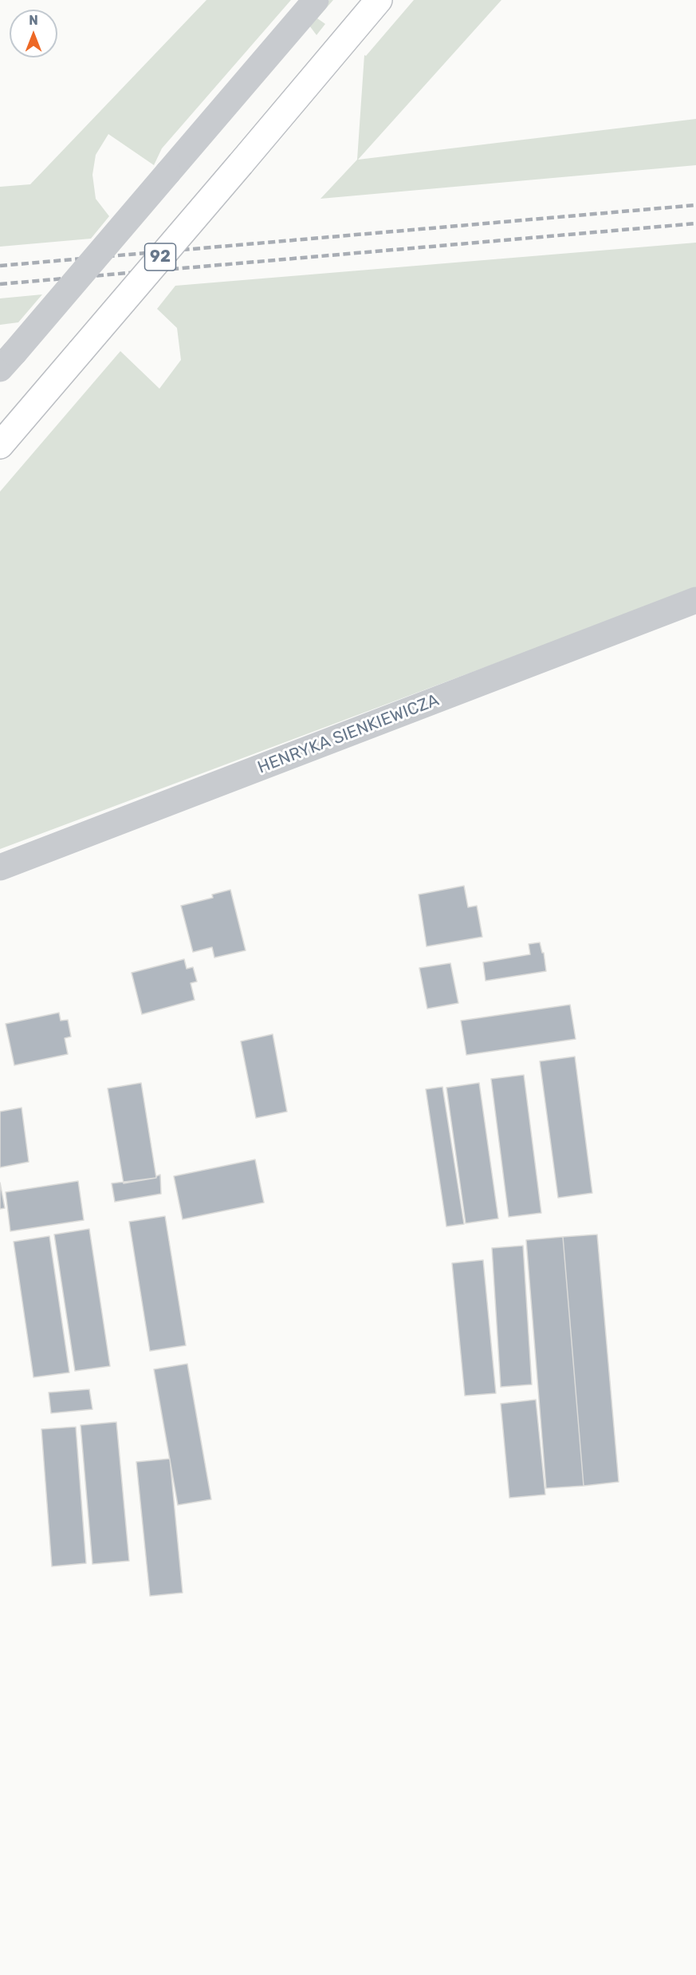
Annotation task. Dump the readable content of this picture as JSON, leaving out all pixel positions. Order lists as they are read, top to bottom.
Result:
{
  "streets": {
    "main road": ["92"],
    "street": ["HENRYKA SIENKIEWICZA"]
  },
  "north": "top"
}
